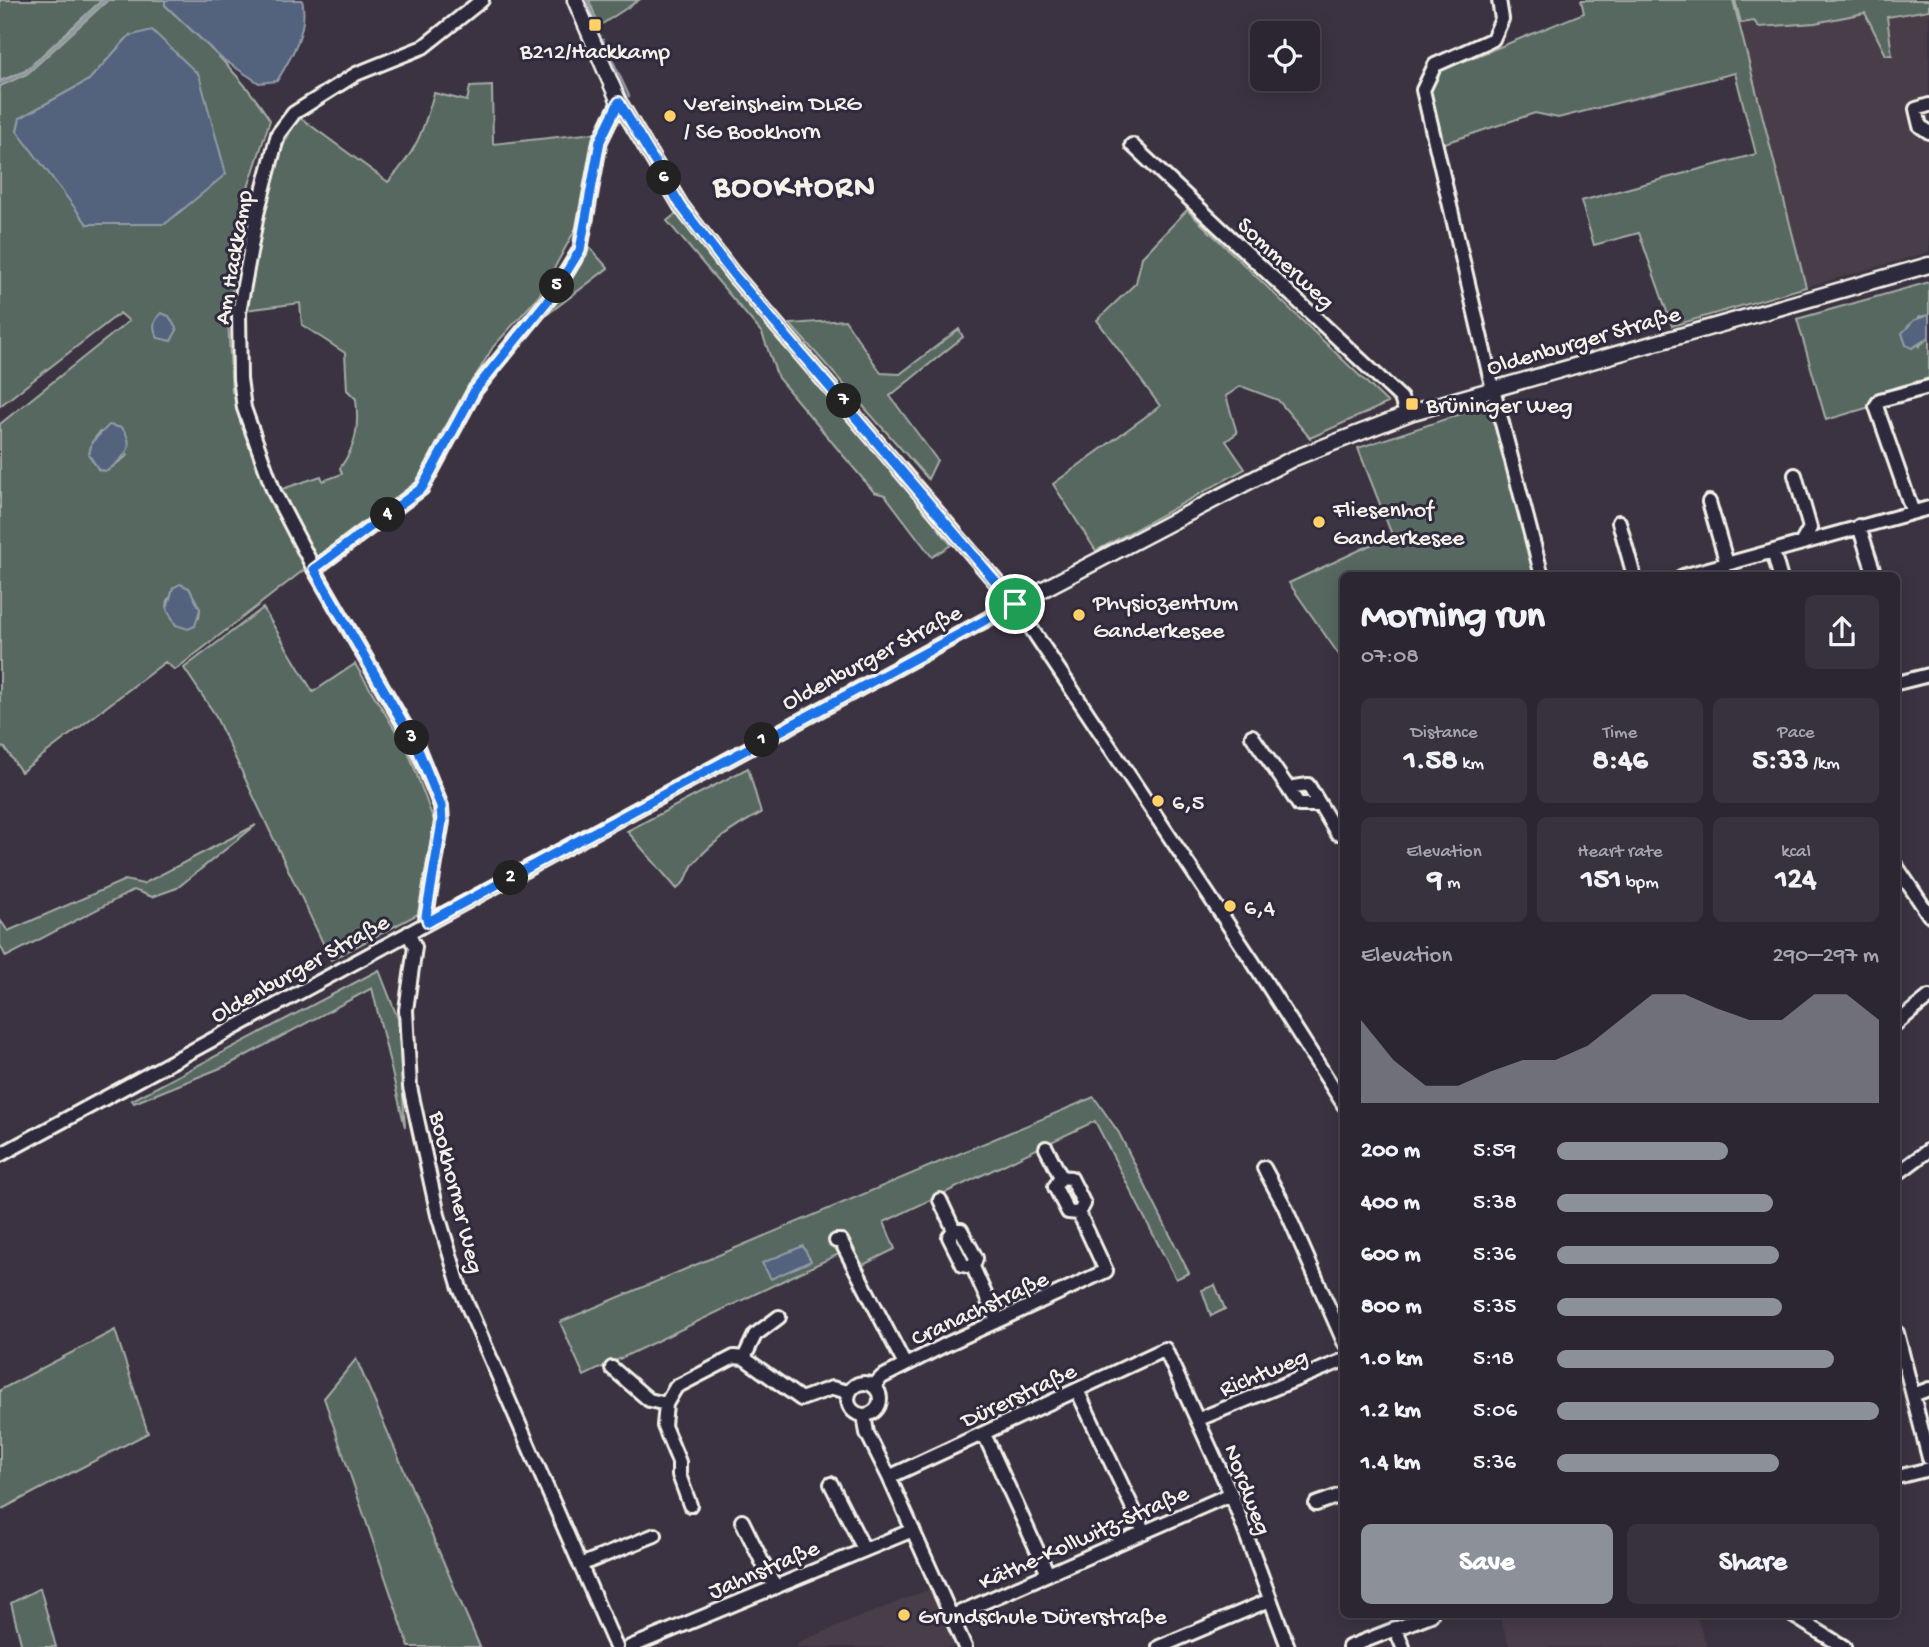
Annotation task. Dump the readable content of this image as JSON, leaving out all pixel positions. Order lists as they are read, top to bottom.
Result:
{
  "streets": {
    "main road": ["Oldenburger Straße"],
    "street": [
      "Am Hackkamp",
      "Sommerweg",
      "Bookhorner Weg",
      "Cranachstraße",
      "Richtweg",
      "Dürerstraße",
      "Nordweg",
      "Käthe-Kollwitz-Straße",
      "Jahnstraße"
    ]
  },
  "crossings": [
    ["Am Hackkamp", "Oldenburger Straße"],
    ["Sommerweg", "Oldenburger Straße"],
    ["Oldenburger Straße", "Bookhorner Weg"],
    ["Richtweg", "Nordweg"],
    ["Dürerstraße", "Nordweg"],
    ["Nordweg", "Käthe-Kollwitz-Straße"]
  ],
  "districts": ["BOOKHORN"],
  "places": {
    "transit": ["B212/Hackkamp", "Brüninger Weg"],
    "other": [
      "Vereinsheim DLRG / SG Bookhorn",
      "Fliesenhof Ganderkesee",
      "Physiozentrum Ganderkesee",
      "6,5",
      "6,4",
      "Grundschule Dürerstraße"
    ]
  },
  "page": {
    "pins": [
      "6",
      "5",
      "7",
      "4",
      "3",
      "1",
      "2"
    ],
    "heading": ["Morning run", "07:08"],
    "stats": [
      ["Distance", "1.58 km"],
      ["Time", "8:46"],
      ["Pace", "5:33 /km"],
      ["Elevation", "9 m"],
      ["Heart rate", "151 bpm"],
      ["kcal", "124"]
    ],
    "chart": ["Elevation", "290–297 m"],
    "list": [
      {
        "name": "200 m",
        "note": "5:59"
      },
      {
        "name": "400 m",
        "note": "5:38"
      },
      {
        "name": "600 m",
        "note": "5:36"
      },
      {
        "name": "800 m",
        "note": "5:35"
      },
      {
        "name": "1.0 km",
        "note": "5:18"
      },
      {
        "name": "1.2 km",
        "note": "5:06"
      },
      {
        "name": "1.4 km",
        "note": "5:36"
      }
    ],
    "buttons": ["Save", "Share"]
  }
}
